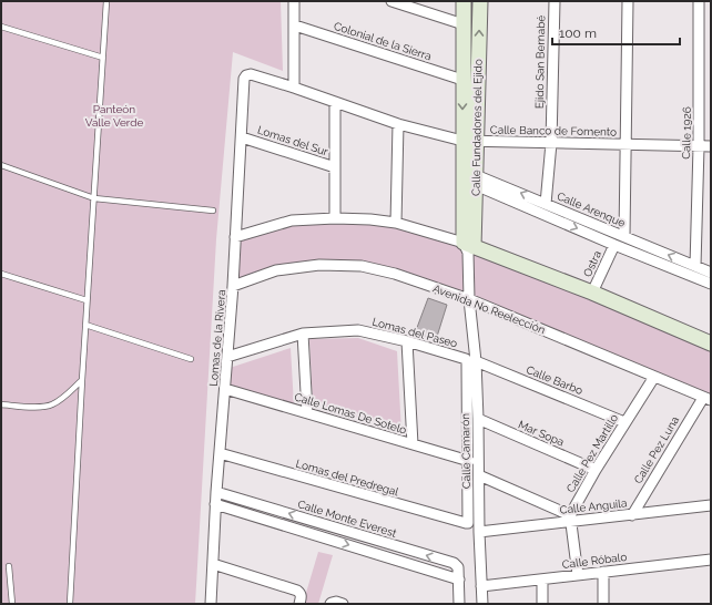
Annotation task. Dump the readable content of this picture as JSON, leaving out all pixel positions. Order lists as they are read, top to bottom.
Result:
{
  "streets": {
    "street": [
      "Colonial de la Sierra",
      "Ejido San Bernabé",
      "Calle Fundadores del Ejido",
      "Calle Banco de Fomento",
      "Calle 1926",
      "Lomas del Sur",
      "Calle Arenque",
      "Ostra",
      "Avenida No Reelección",
      "Lomas del Paseo",
      "Lomas de la Rivera",
      "Calle Barbo",
      "Calle Lomas De Sotelo",
      "Mar Sopa",
      "Calle Pez Luna",
      "Calle Camarón",
      "Calle Pez Martillo",
      "Lomas del Predregal",
      "Calle Anguila",
      "Calle Monte Everest",
      "Calle Róbalo"
    ]
  },
  "crossings": [
    ["Colonial de la Sierra", "Calle Fundadores del Ejido"],
    ["Ejido San Bernabé", "Calle Banco de Fomento"],
    ["Ejido San Bernabé", "Calle Arenque"],
    ["Calle Fundadores del Ejido", "Calle Banco de Fomento"],
    ["Calle Fundadores del Ejido", "Calle Arenque"],
    ["Calle Fundadores del Ejido", "Avenida No Reelección"],
    ["Calle Fundadores del Ejido", "Calle Camarón"],
    ["Calle Banco de Fomento", "Calle 1926"],
    ["Calle Banco de Fomento", "Lomas de la Rivera"],
    ["Calle 1926", "Calle Arenque"],
    ["Lomas del Sur", "Lomas de la Rivera"],
    ["Calle Arenque", "Ostra"],
    ["Avenida No Reelección", "Lomas de la Rivera"],
    ["Avenida No Reelección", "Calle Pez Luna"],
    ["Avenida No Reelección", "Calle Camarón"],
    ["Avenida No Reelección", "Calle Pez Martillo"],
    ["Lomas del Paseo", "Lomas de la Rivera"],
    ["Lomas del Paseo", "Calle Barbo"],
    ["Lomas del Paseo", "Calle Camarón"],
    ["Lomas de la Rivera", "Calle Lomas De Sotelo"],
    ["Lomas de la Rivera", "Lomas del Predregal"],
    ["Lomas de la Rivera", "Calle Monte Everest"],
    ["Calle Barbo", "Calle Camarón"],
    ["Calle Barbo", "Calle Pez Martillo"],
    ["Calle Lomas De Sotelo", "Lomas del Predregal"],
    ["Mar Sopa", "Calle Camarón"],
    ["Mar Sopa", "Calle Pez Martillo"],
    ["Calle Pez Luna", "Calle Anguila"],
    ["Calle Camarón", "Calle Anguila"],
    ["Calle Camarón", "Calle Róbalo"],
    ["Calle Pez Martillo", "Calle Anguila"]
  ],
  "parks": ["Panteón Valle Verde"],
  "scale_bar": "100 m"
}
